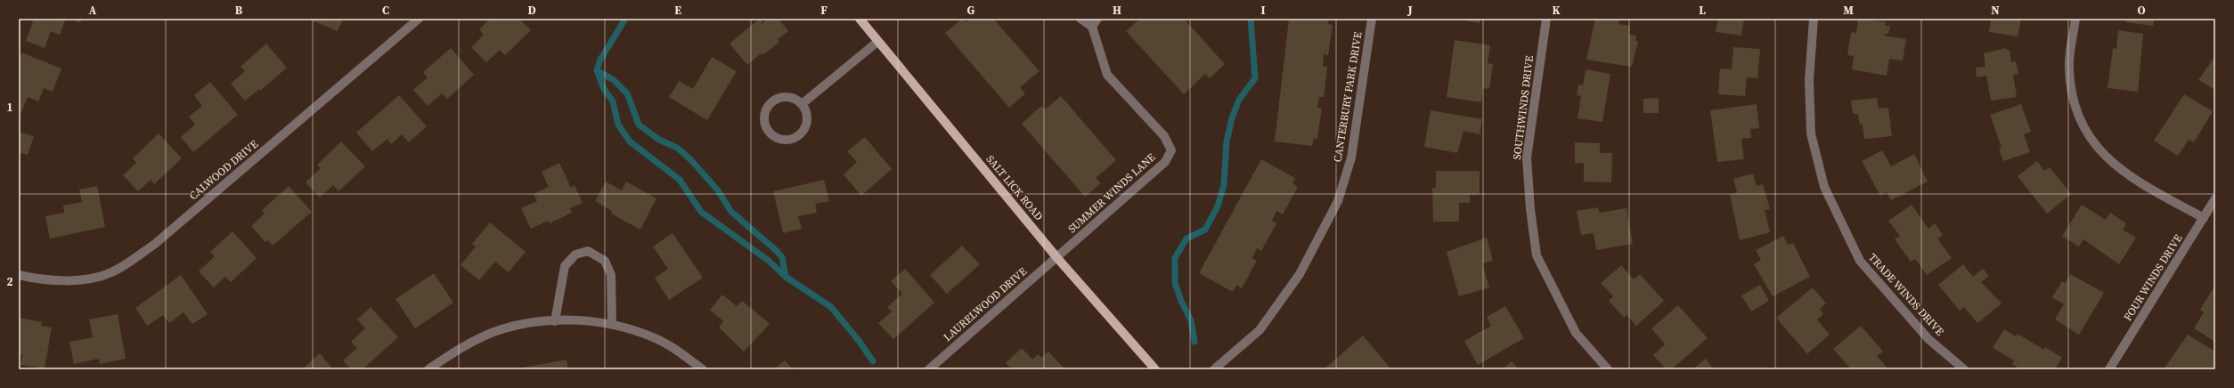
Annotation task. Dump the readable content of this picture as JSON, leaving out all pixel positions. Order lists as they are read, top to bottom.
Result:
{
  "streets": {
    "main road": ["SALT LICK ROAD"],
    "street": [
      "CANTERBURY PARK DRIVE",
      "SOUTHWINDS DRIVE",
      "CALWOOD DRIVE",
      "SUMMER WINDS LANE",
      "FOUR WINDS DRIVE",
      "TRADE WINDS DRIVE",
      "LAURELWOOD DRIVE"
    ]
  },
  "crossings": [
    ["SALT LICK ROAD", "SUMMER WINDS LANE"],
    ["SALT LICK ROAD", "LAURELWOOD DRIVE"],
    ["SUMMER WINDS LANE", "LAURELWOOD DRIVE"]
  ],
  "grid": {
    "columns": [
      "A",
      "B",
      "C",
      "D",
      "E",
      "F",
      "G",
      "H",
      "I",
      "J",
      "K",
      "L",
      "M",
      "N",
      "O"
    ],
    "rows": ["1", "2"]
  }
}
